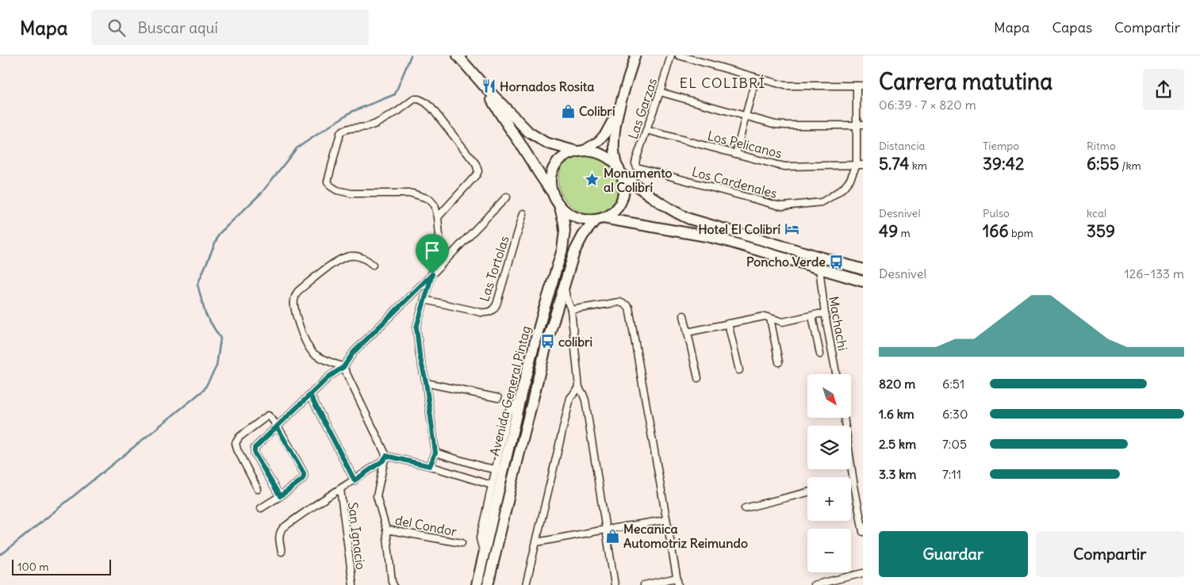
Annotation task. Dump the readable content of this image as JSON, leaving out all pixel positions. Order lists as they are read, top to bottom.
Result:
{
  "streets": {
    "highway": ["Avenida General Pintag"],
    "street": [
      "Las Garzas",
      "Los Pelicanos",
      "Los Cardenales",
      "Las Tortolas",
      "Machachi",
      "del Condor",
      "San Ignacio"
    ]
  },
  "crossings": [
    ["Las Garzas", "Los Pelicanos"],
    ["Las Garzas", "Los Cardenales"],
    ["Los Pelicanos", "Los Cardenales"]
  ],
  "districts": ["EL COLIBRÍ"],
  "places": {
    "restaurant": ["Hornados Rosita"],
    "shop": ["Colibrí", "Mecanica Automotriz Reimundo"],
    "place": ["Monumento al Colibrí"],
    "hotel": ["Hotel El Colibrí"],
    "bus stop": ["Poncho Verde", "colibri"]
  },
  "scale_bar": "100 m",
  "north": "bottom right",
  "page": {
    "header": "Mapa",
    "search": "Buscar aquí",
    "nav": ["Mapa", "Capas", "Compartir"],
    "heading": ["Carrera matutina", "06:39 · 7 × 820 m"],
    "stats": [
      ["Distancia", "5.74 km"],
      ["Tiempo", "39:42"],
      ["Ritmo", "6:55 /km"],
      ["Desnivel", "49 m"],
      ["Pulso", "166 bpm"],
      ["kcal", "359"]
    ],
    "chart": ["Desnivel", "126–133 m"],
    "list": [
      {
        "name": "820 m",
        "note": "6:51"
      },
      {
        "name": "1.6 km",
        "note": "6:30"
      },
      {
        "name": "2.5 km",
        "note": "7:05"
      },
      {
        "name": "3.3 km",
        "note": "7:11"
      }
    ],
    "map_buttons": ["+", "−"],
    "buttons": ["Guardar", "Compartir"],
    "scale": "100 m"
  }
}
